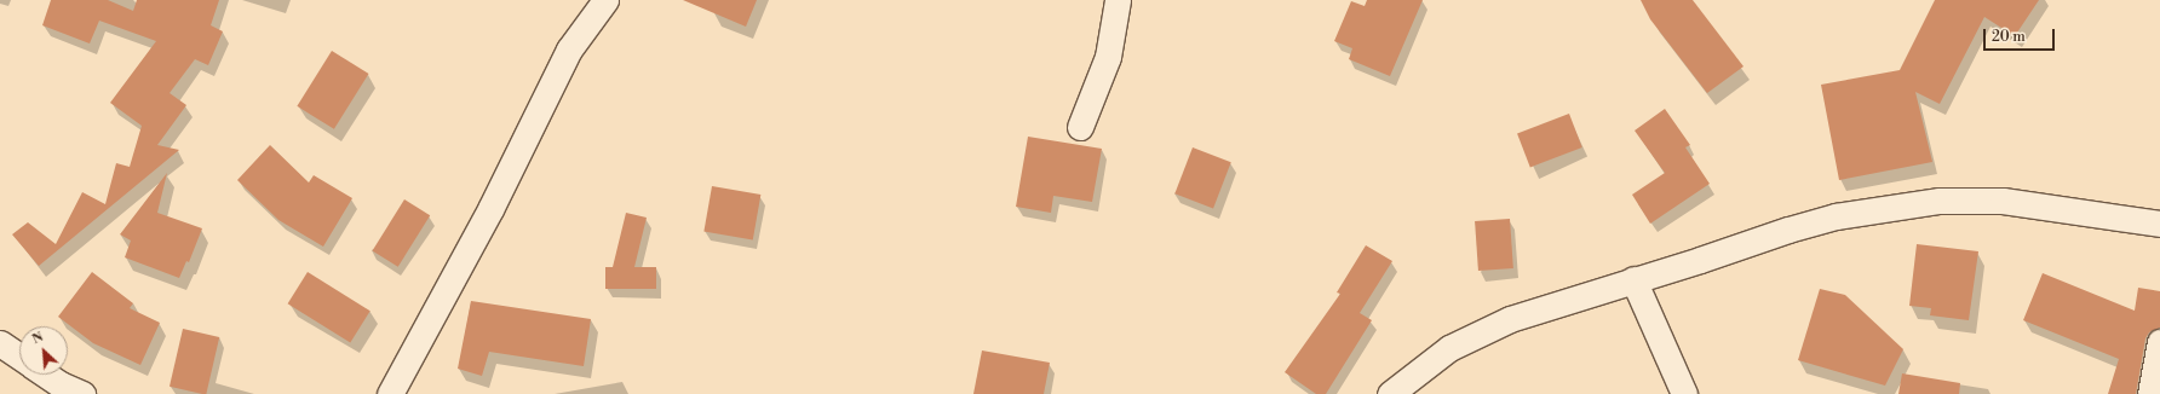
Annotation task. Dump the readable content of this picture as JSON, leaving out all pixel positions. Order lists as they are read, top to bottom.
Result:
{
  "scale_bar": "20 m",
  "north": "top left"
}
